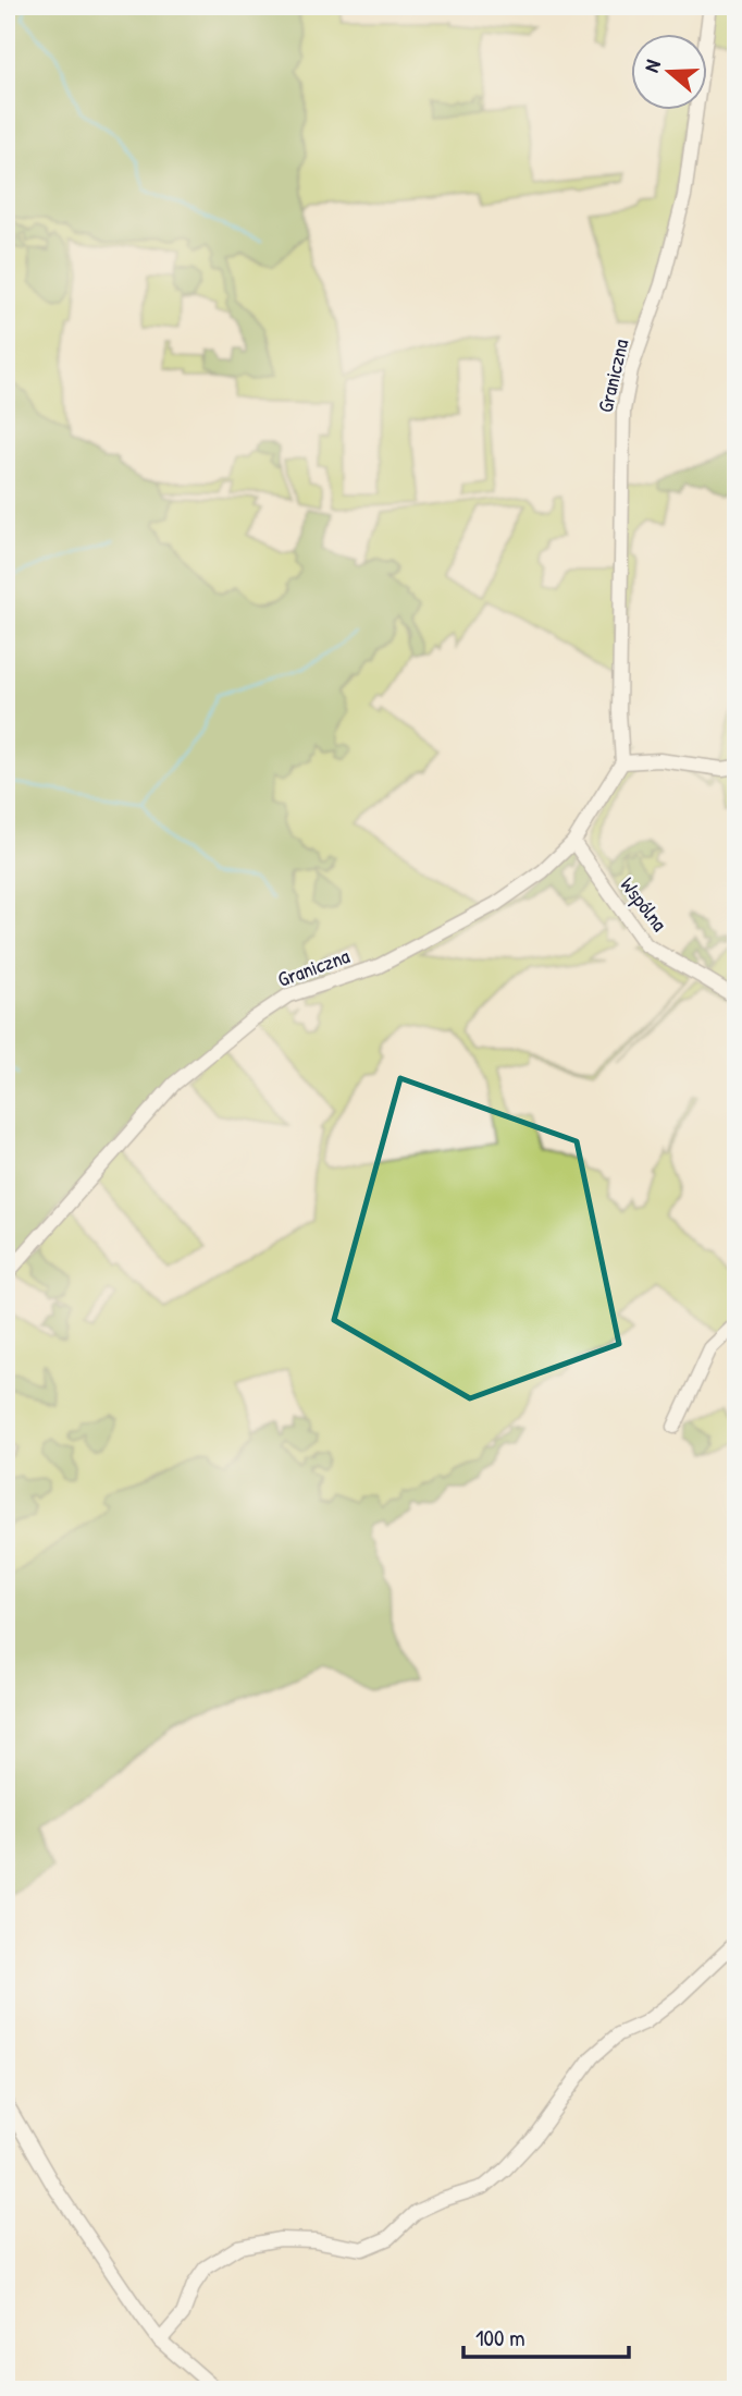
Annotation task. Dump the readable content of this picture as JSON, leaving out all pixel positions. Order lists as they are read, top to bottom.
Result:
{
  "streets": {
    "street": ["Graniczna", "Wspólna"]
  },
  "crossings": [
    ["Graniczna", "Wspólna"]
  ],
  "scale_bar": "100 m",
  "north": "left"
}
